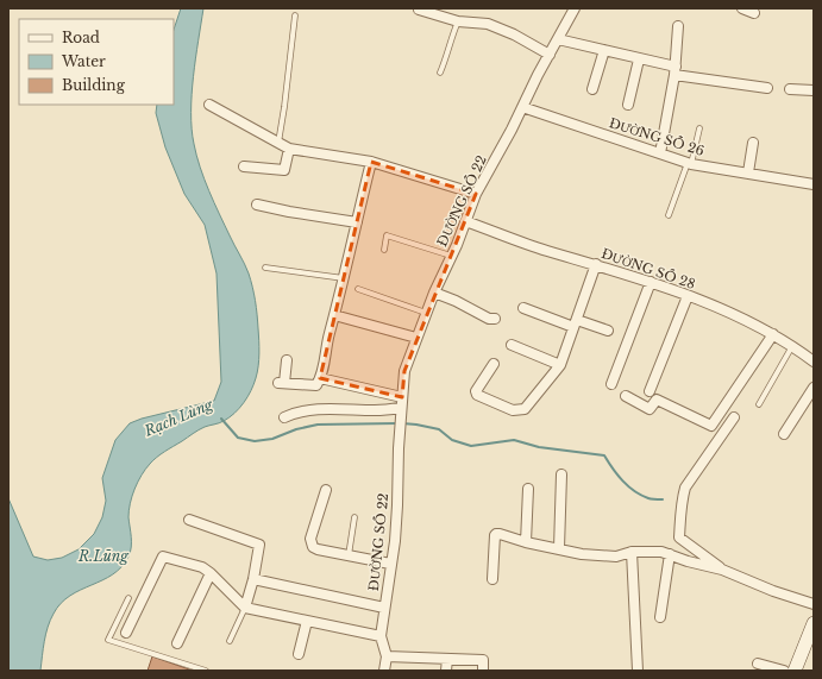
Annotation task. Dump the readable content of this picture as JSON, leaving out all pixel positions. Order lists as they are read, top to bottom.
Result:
{
  "streets": {
    "street": ["ĐƯỜNG SỐ 26", "ĐƯỜNG SỐ 22", "ĐƯỜNG SỐ 28"]
  },
  "crossings": [
    ["ĐƯỜNG SỐ 26", "ĐƯỜNG SỐ 22"],
    ["ĐƯỜNG SỐ 22", "ĐƯỜNG SỐ 28"]
  ],
  "water": ["Rạch Lùng", "R.Lũng"],
  "legend": ["Road", "Water", "Building"]
}
